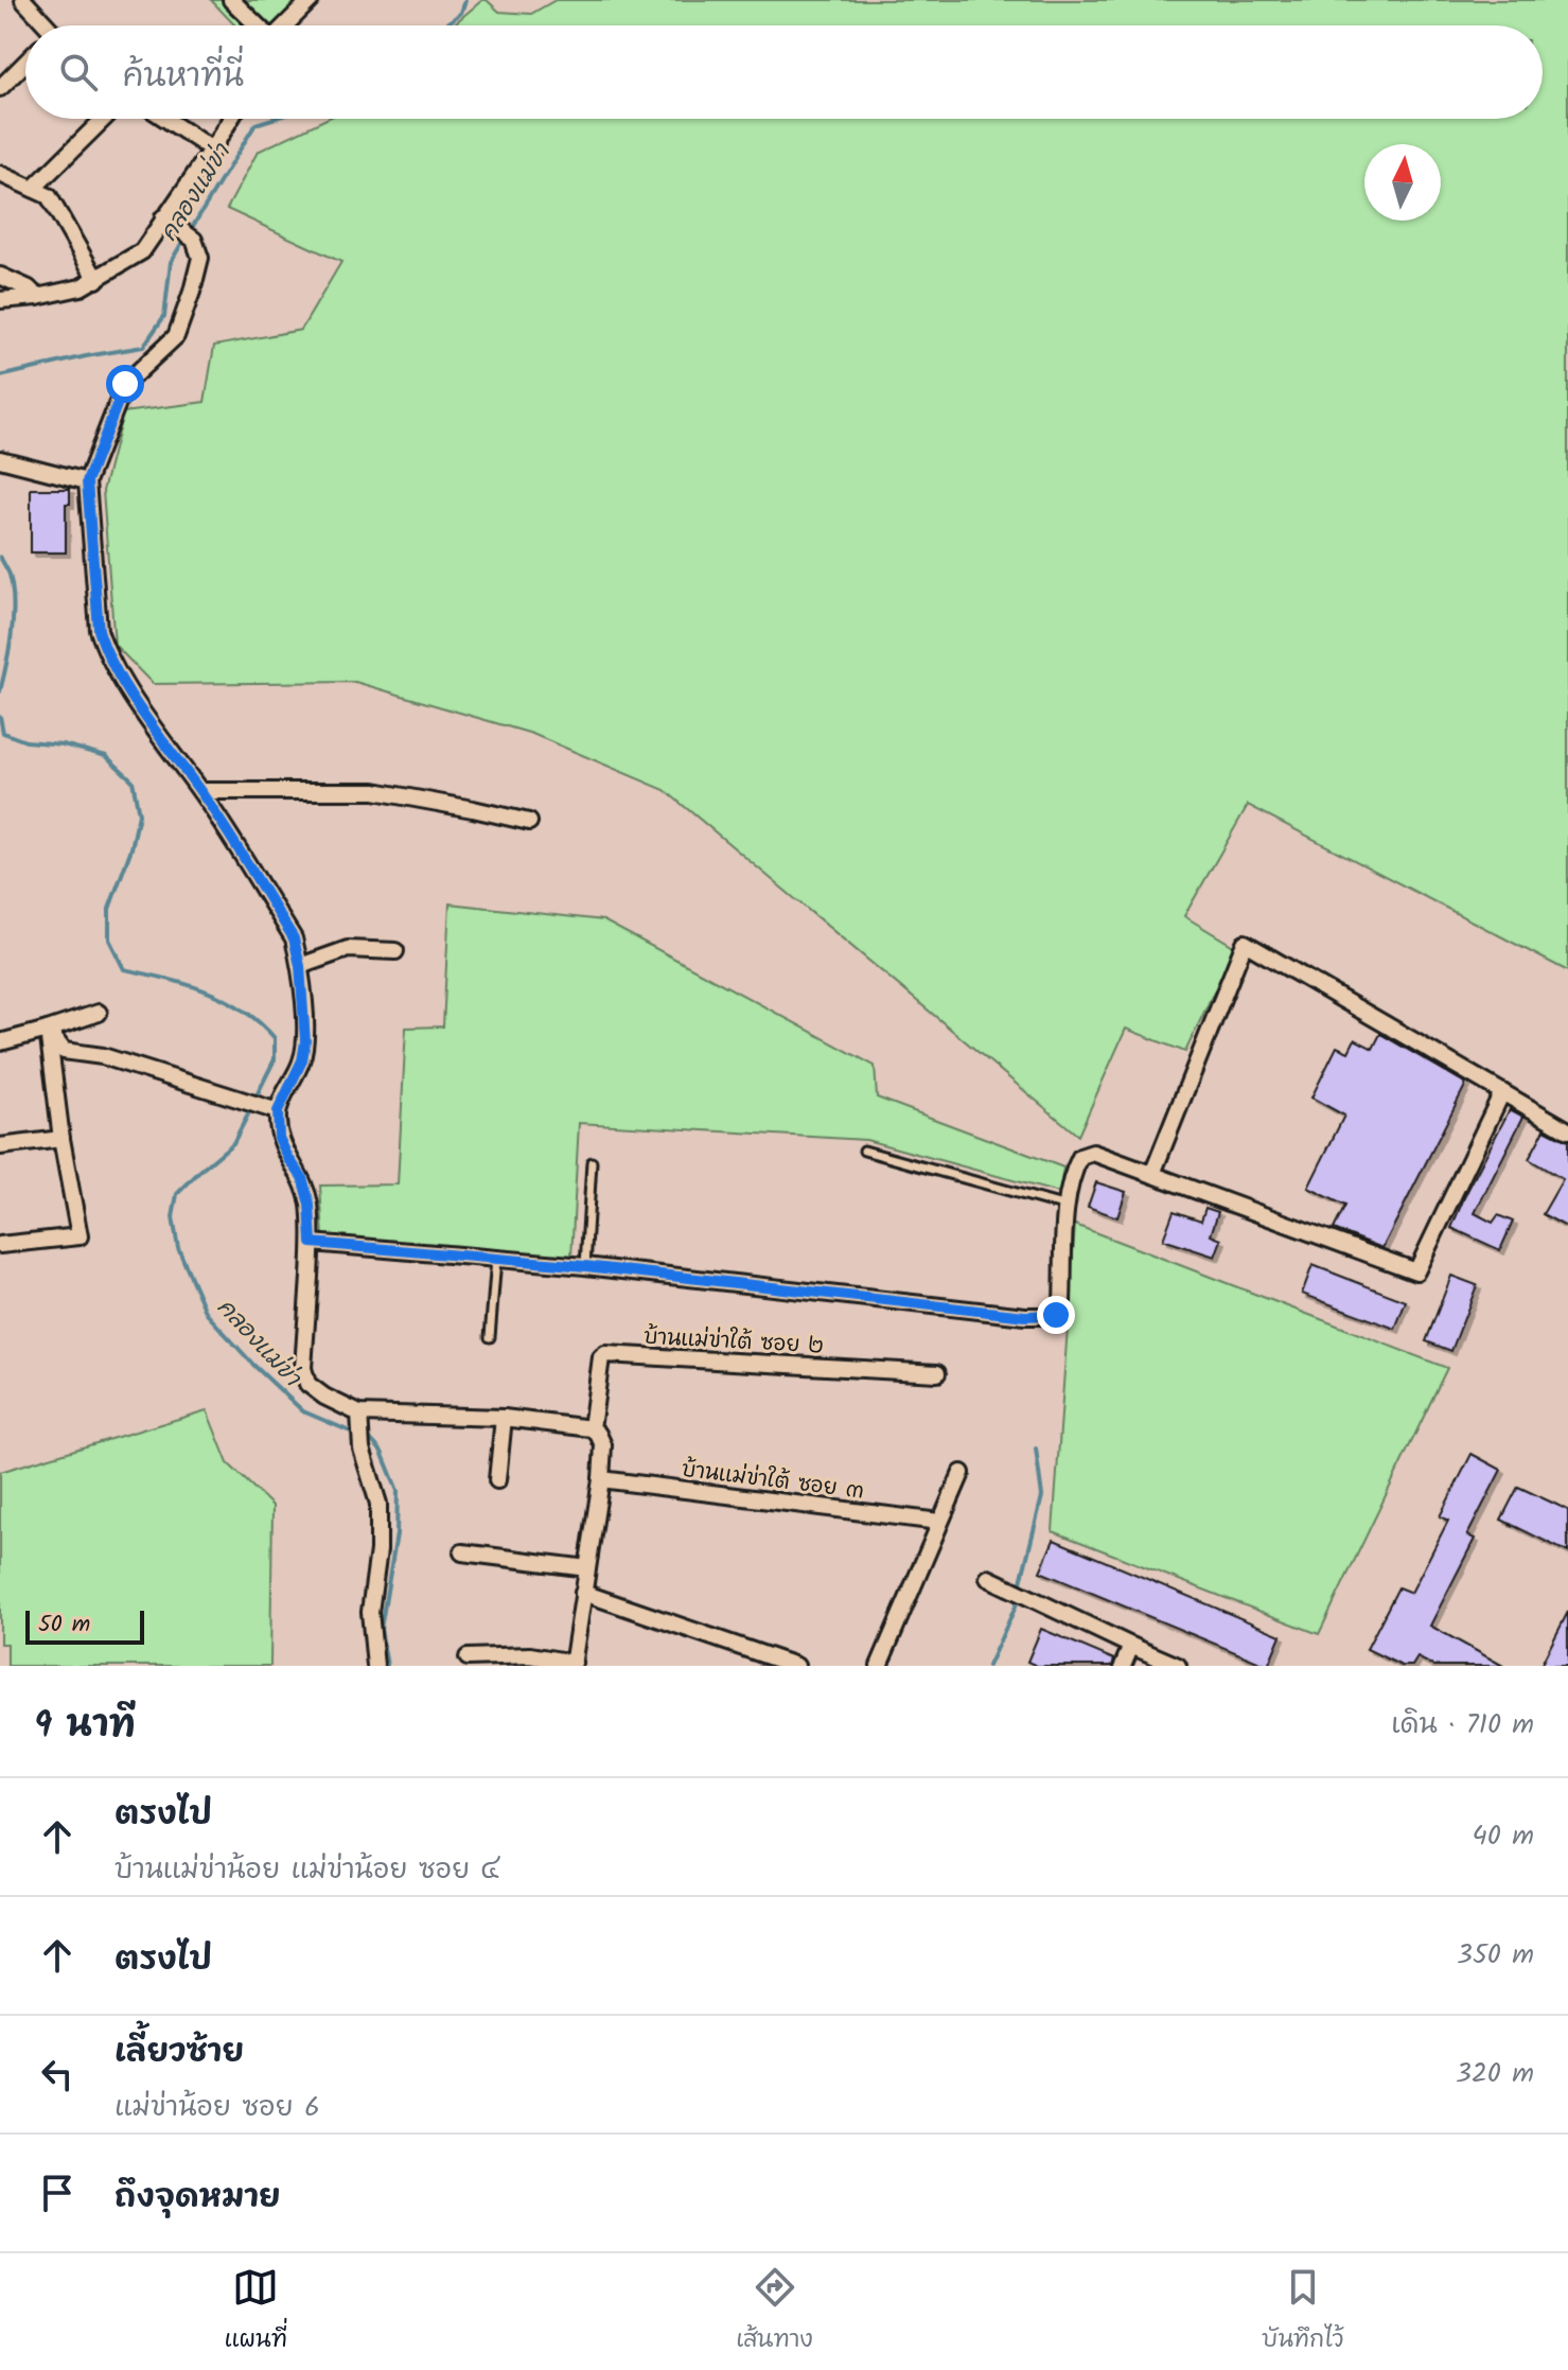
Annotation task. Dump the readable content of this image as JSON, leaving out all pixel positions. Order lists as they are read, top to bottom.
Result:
{
  "streets": {
    "street": ["บ้านแม่ข่าใต้ ซอย ๒", "บ้านแม่ข่าใต้ ซอย ๓"]
  },
  "water": ["คลองแม่ข่า"],
  "scale_bar": "50 m",
  "north": "top",
  "page": {
    "search": "ค้นหาที่นี่",
    "scale": "50 m",
    "heading": ["9 นาที", "เดิน · 710 m"],
    "list": [
      ["ตรงไป", "บ้านแม่ข่าน้อย แม่ข่าน้อย ซอย ๔", "40 m"],
      ["ตรงไป", "350 m"],
      ["เลี้ยวซ้าย", "แม่ข่าน้อย ซอย 6", "320 m"],
      "ถึงจุดหมาย"
    ],
    "nav": ["แผนที่", "เส้นทาง", "บันทึกไว้"]
  }
}
